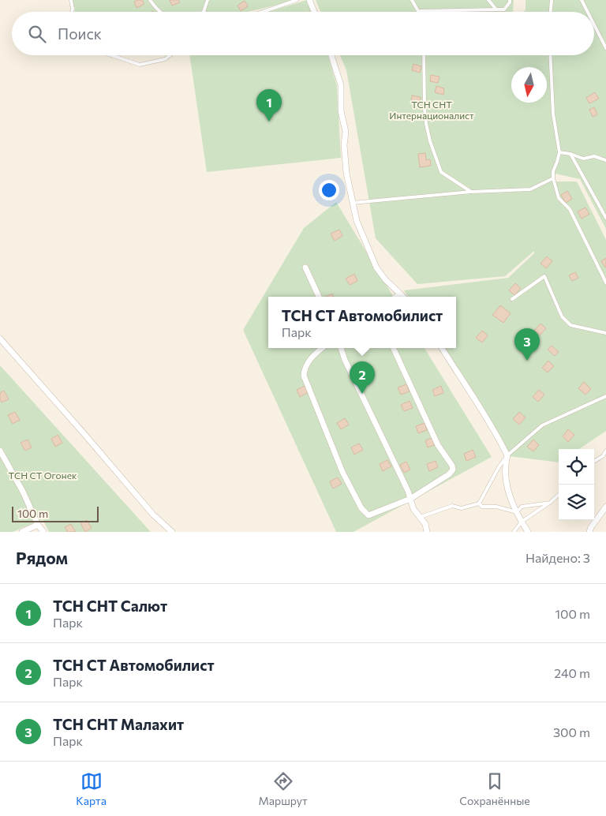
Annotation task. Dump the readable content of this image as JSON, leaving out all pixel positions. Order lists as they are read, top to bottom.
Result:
{
  "parks": ["ТСН СНТ Интернационалист", "ТСН СТ Огонек"],
  "scale_bar": "100 m",
  "north": "bottom",
  "page": {
    "search": "Поиск",
    "pins": ["1", "3", "2"],
    "popup": ["ТСН СТ Автомобилист", "Парк"],
    "scale": "100 m",
    "heading": ["Рядом", "Найдено: 3"],
    "list": [
      {
        "mark": "1",
        "name": "ТСН СНТ Салют",
        "note": "Парк",
        "value": "100 m"
      },
      {
        "mark": "2",
        "name": "ТСН СТ Автомобилист",
        "note": "Парк",
        "value": "240 m"
      },
      {
        "mark": "3",
        "name": "ТСН СНТ Малахит",
        "note": "Парк",
        "value": "300 m"
      }
    ],
    "nav": ["Карта", "Маршрут", "Сохранённые"]
  }
}
